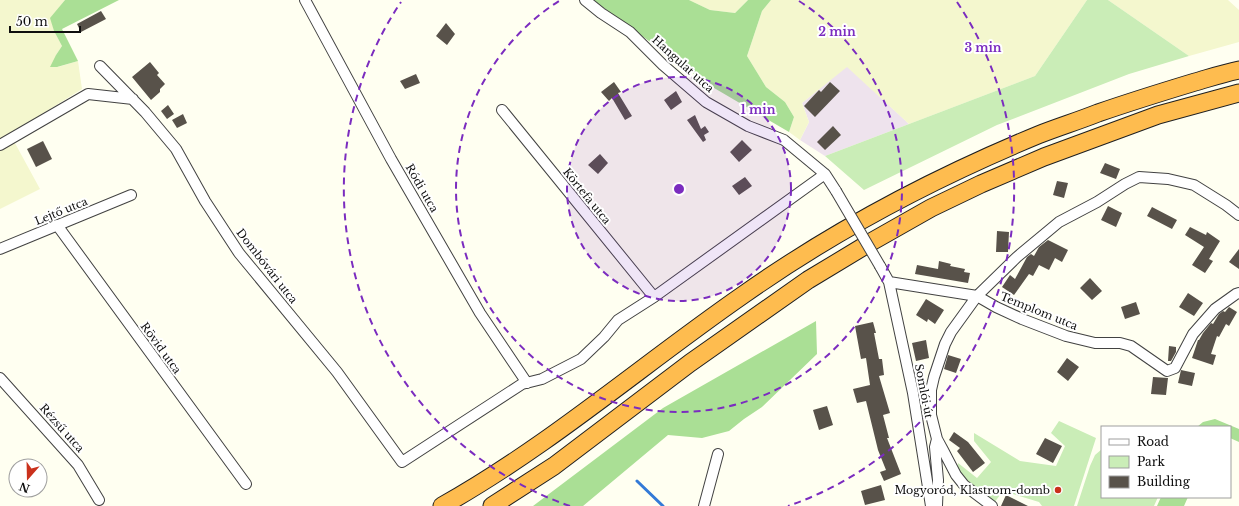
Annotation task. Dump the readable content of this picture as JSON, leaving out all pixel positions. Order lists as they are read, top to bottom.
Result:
{
  "streets": {
    "street": [
      "Hangulat utca",
      "Ródi utca",
      "Körtefa utca",
      "Lejtő utca",
      "Dombóvári utca",
      "Templom utca",
      "Rövid utca",
      "Somlói út",
      "Rézsű utca"
    ]
  },
  "crossings": [
    ["Hangulat utca", "Templom utca"],
    ["Hangulat utca", "Somlói út"],
    ["Ródi utca", "Dombóvári utca"],
    ["Lejtő utca", "Rövid utca"],
    ["Templom utca", "Somlói út"]
  ],
  "places": ["Mogyoród, Klastrom-domb"],
  "legend": ["Road", "Park", "Building"],
  "scale_bar": "50 m",
  "north": "bottom",
  "rings": ["2 min", "3 min", "1 min"]
}
